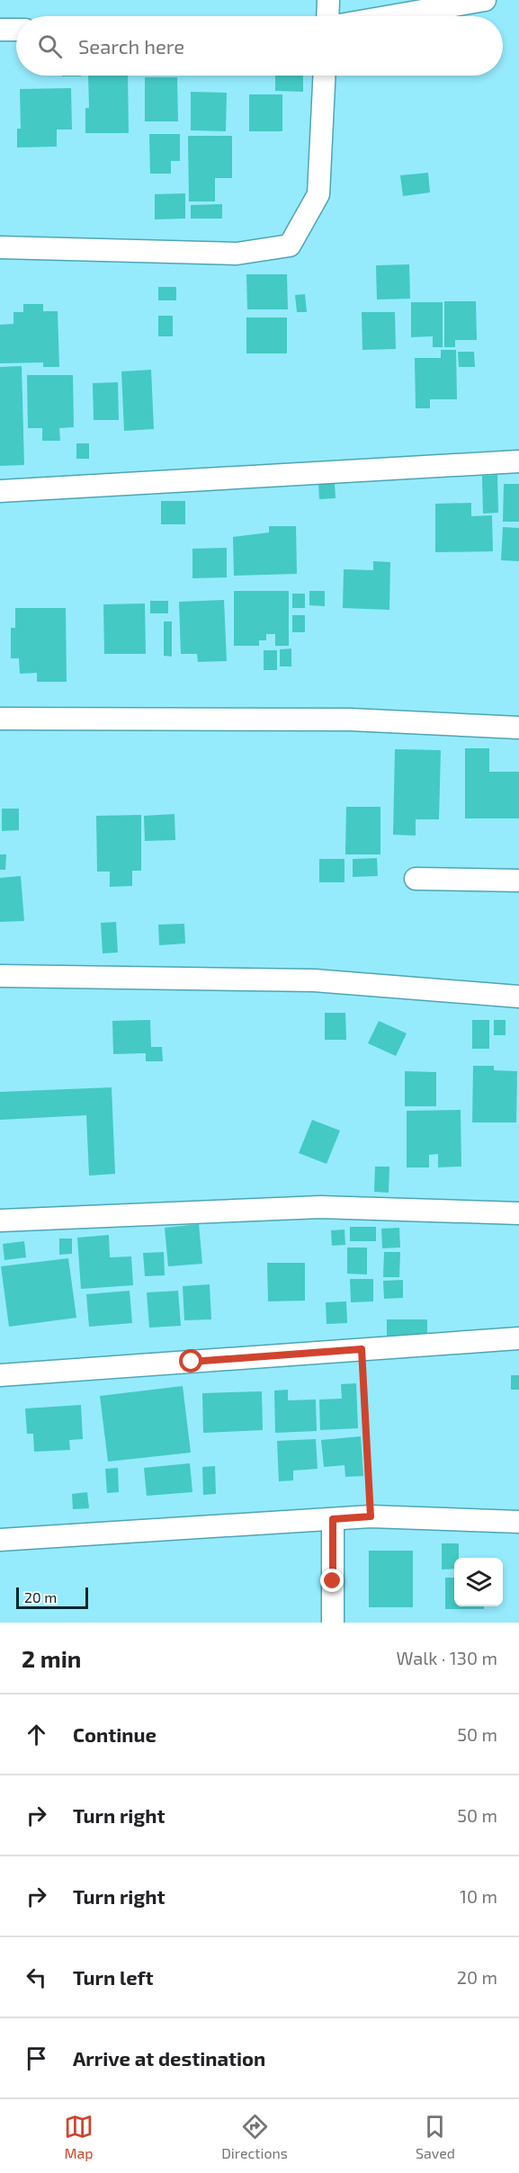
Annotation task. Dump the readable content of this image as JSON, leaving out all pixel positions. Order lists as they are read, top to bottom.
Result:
{
  "scale_bar": "20 m",
  "page": {
    "search": "Search here",
    "scale": "20 m",
    "heading": ["2 min", "Walk · 130 m"],
    "list": [
      ["Continue", "50 m"],
      ["Turn right", "50 m"],
      ["Turn right", "10 m"],
      ["Turn left", "20 m"],
      "Arrive at destination"
    ],
    "nav": ["Map", "Directions", "Saved"]
  }
}
